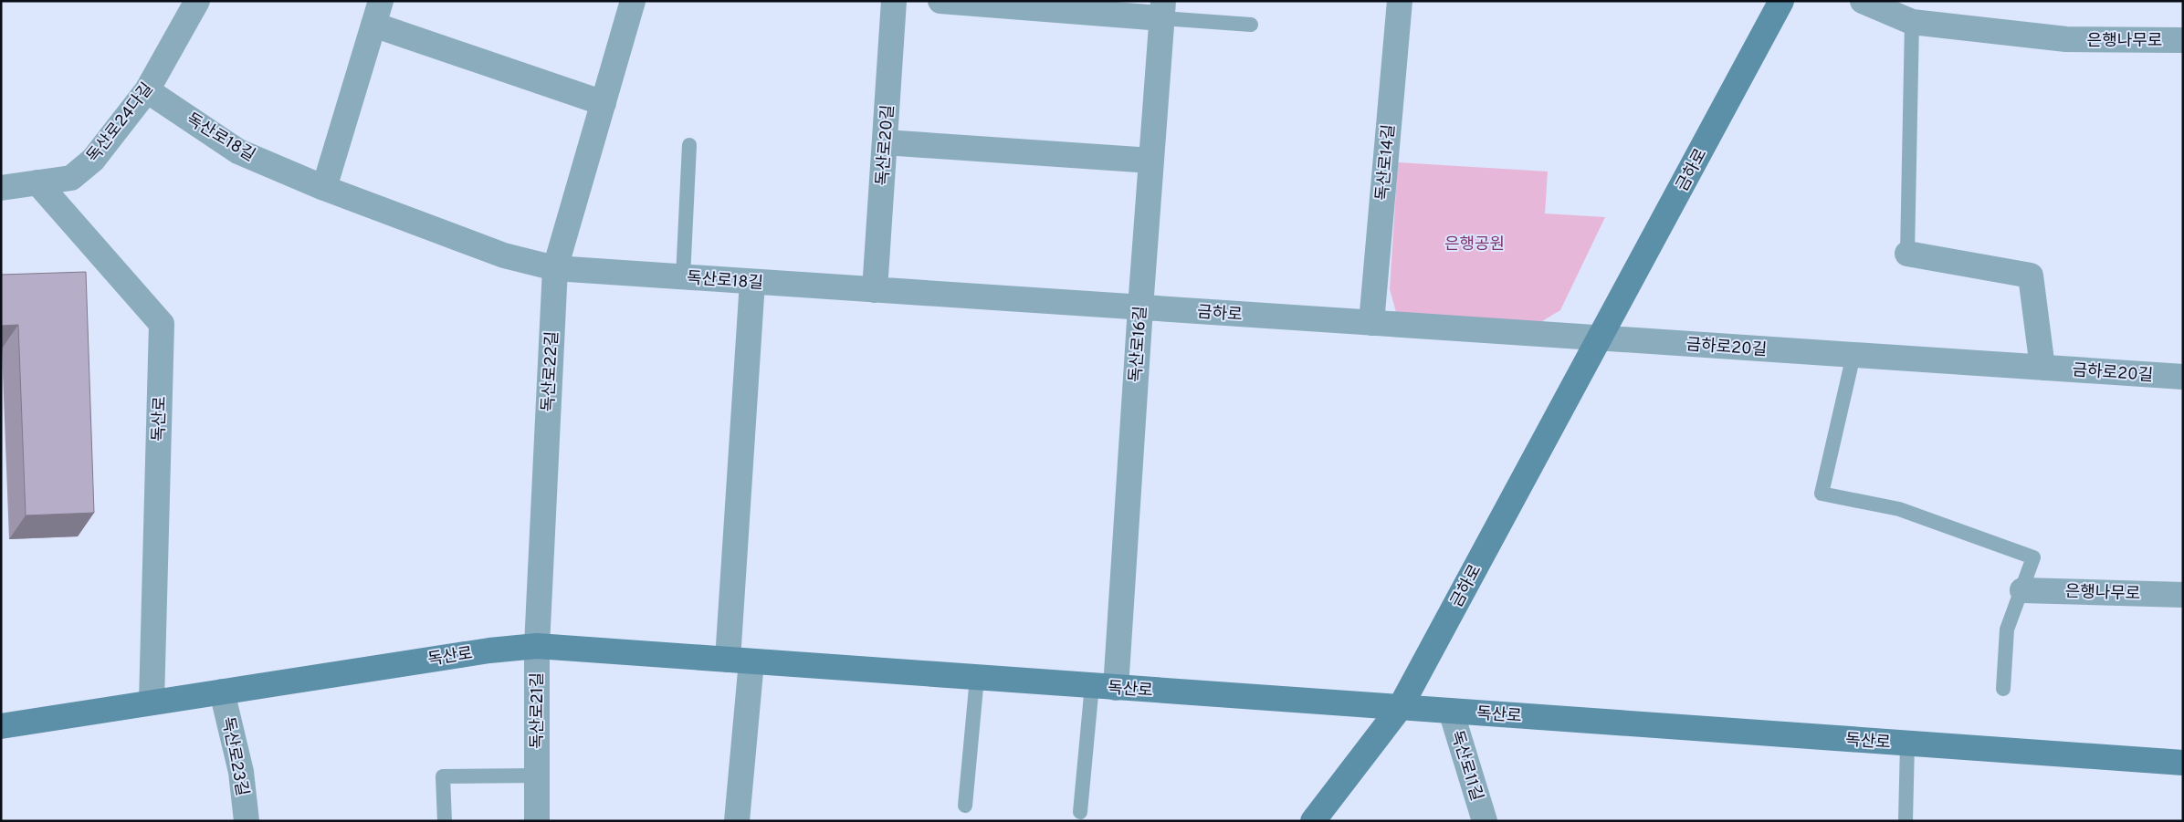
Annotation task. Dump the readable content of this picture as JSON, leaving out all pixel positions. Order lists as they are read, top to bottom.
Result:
{
  "streets": {
    "main road": ["금하로", "독산로"],
    "street": [
      "은행나무로",
      "독산로24다길",
      "독산로18길",
      "독산로20길",
      "독산로14길",
      "독산로16길",
      "금하로20길",
      "독산로22길",
      "독산로21길",
      "독산로23길",
      "독산로11길"
    ]
  },
  "crossings": [
    ["독산로24다길", "독산로18길"],
    ["독산로24다길", "독산로"],
    ["독산로18길", "독산로20길"],
    ["독산로18길", "금하로"],
    ["독산로18길", "독산로16길"],
    ["독산로18길", "독산로22길"],
    ["독산로14길", "금하로"],
    ["금하로", "독산로16길"],
    ["금하로", "금하로20길"],
    ["금하로", "독산로"],
    ["독산로16길", "독산로"],
    ["독산로22길", "독산로"],
    ["독산로22길", "독산로21길"],
    ["독산로", "독산로21길"],
    ["독산로", "독산로23길"],
    ["독산로", "독산로11길"]
  ],
  "parks": ["은행공원"]
}
